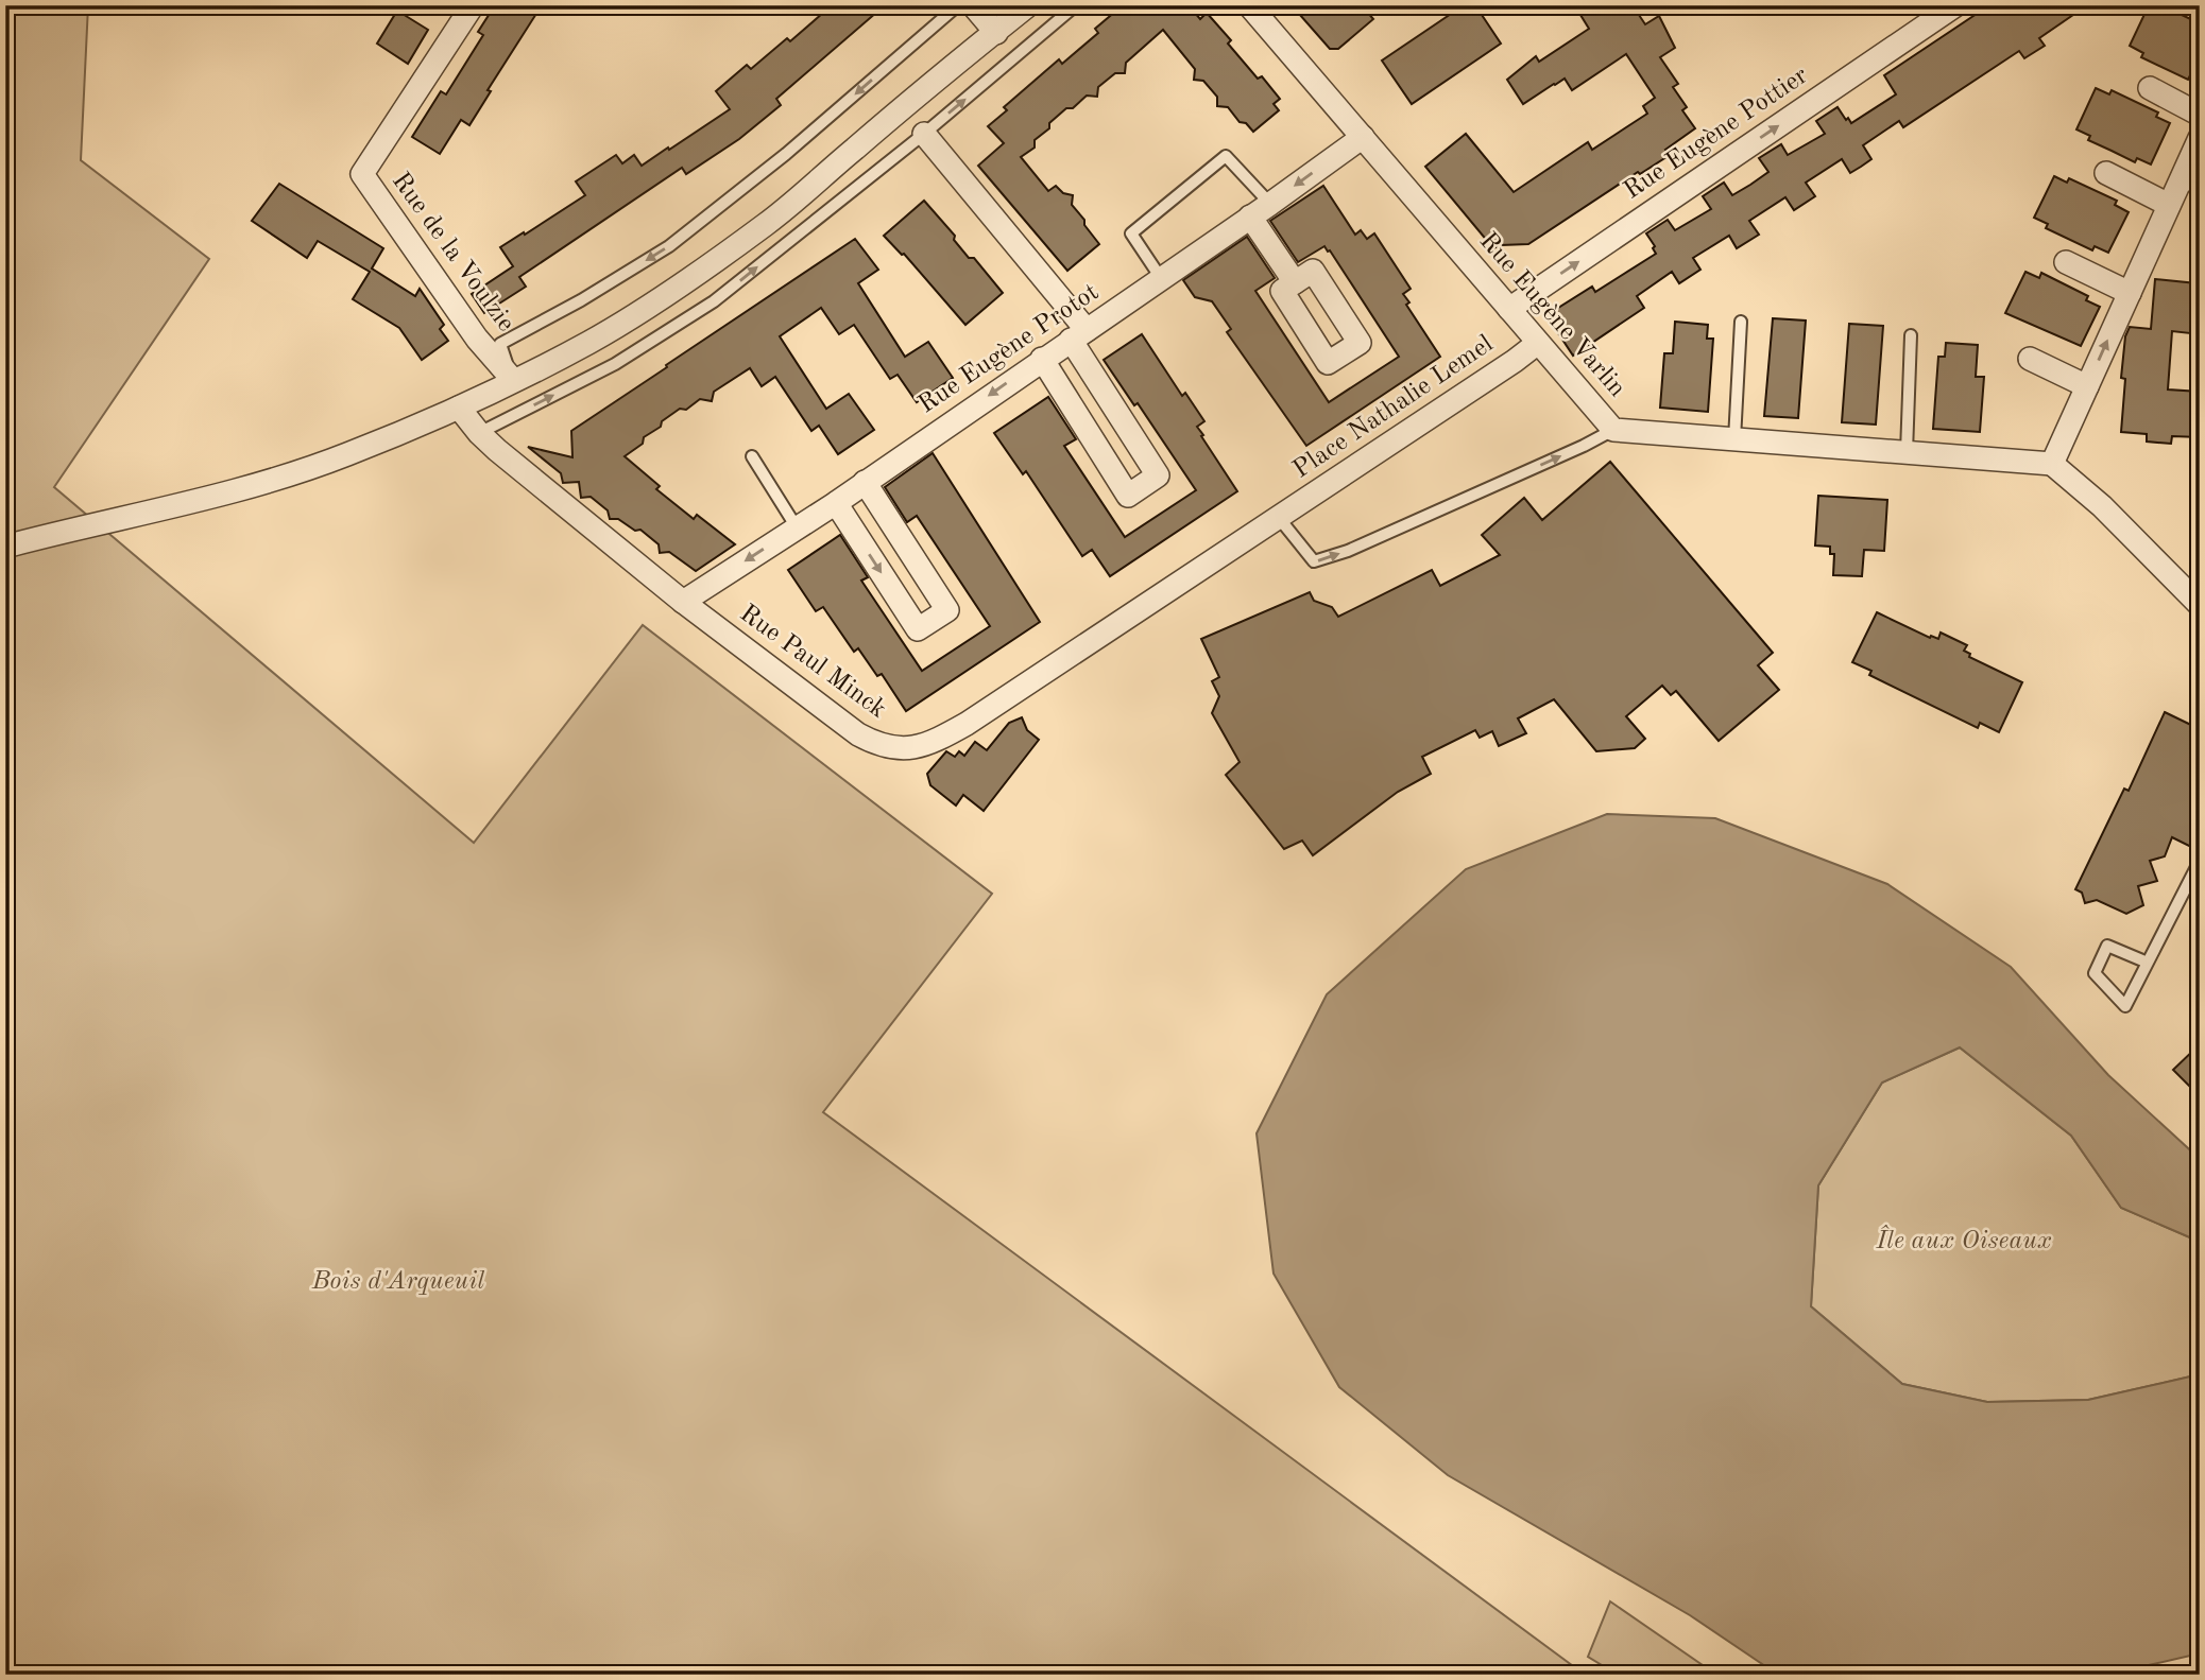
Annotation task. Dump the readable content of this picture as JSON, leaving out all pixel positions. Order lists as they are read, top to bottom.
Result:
{
  "streets": {
    "street": [
      "Rue Eugène Pottier",
      "Rue de la Voulzie",
      "Rue Eugène Varlin",
      "Rue Eugène Protot",
      "Place Nathalie Lemel",
      "Rue Paul Minck"
    ]
  },
  "crossings": [
    ["Rue Eugène Pottier", "Rue Eugène Varlin"],
    ["Rue Eugène Varlin", "Rue Eugène Protot"],
    ["Rue Eugène Varlin", "Place Nathalie Lemel"],
    ["Rue Eugène Protot", "Rue Paul Minck"],
    ["Place Nathalie Lemel", "Rue Paul Minck"]
  ],
  "one_way": ["Rue Eugène Pottier", "Rue Eugène Protot"],
  "parks": ["Île aux Oiseaux", "Bois d'Arqueuil"]
}
